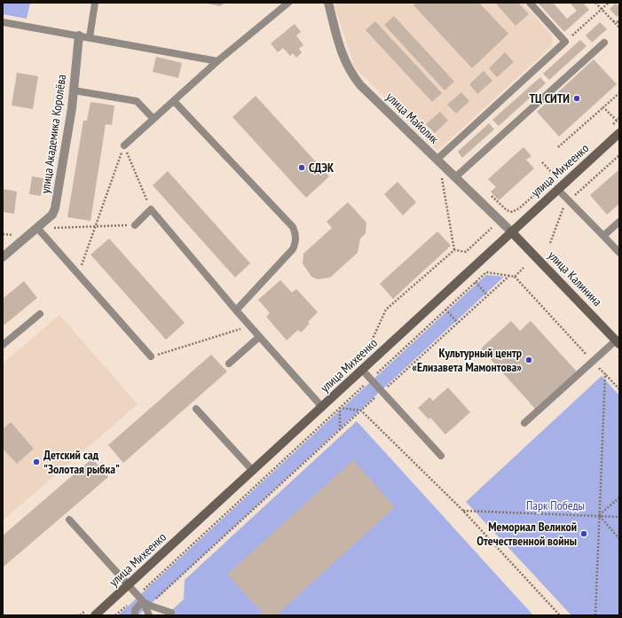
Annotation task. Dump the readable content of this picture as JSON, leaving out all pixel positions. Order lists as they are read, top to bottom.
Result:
{
  "streets": {
    "street": [
      "улица Майолик",
      "улица Академика Королёва",
      "улица Михеенко",
      "улица Калинина"
    ]
  },
  "crossings": [
    ["улица Майолик", "улица Михеенко"],
    ["улица Майолик", "улица Калинина"],
    ["улица Михеенко", "улица Калинина"]
  ],
  "parks": ["Парк Победы"],
  "places": [
    "ТЦ СИТИ",
    "СДЭК",
    "Культурный центр «Елизавета Мамонтова»",
    "Детский сад \"Золотая рыбка\"",
    "Мемориал Великой Отечественной войны"
  ]
}
